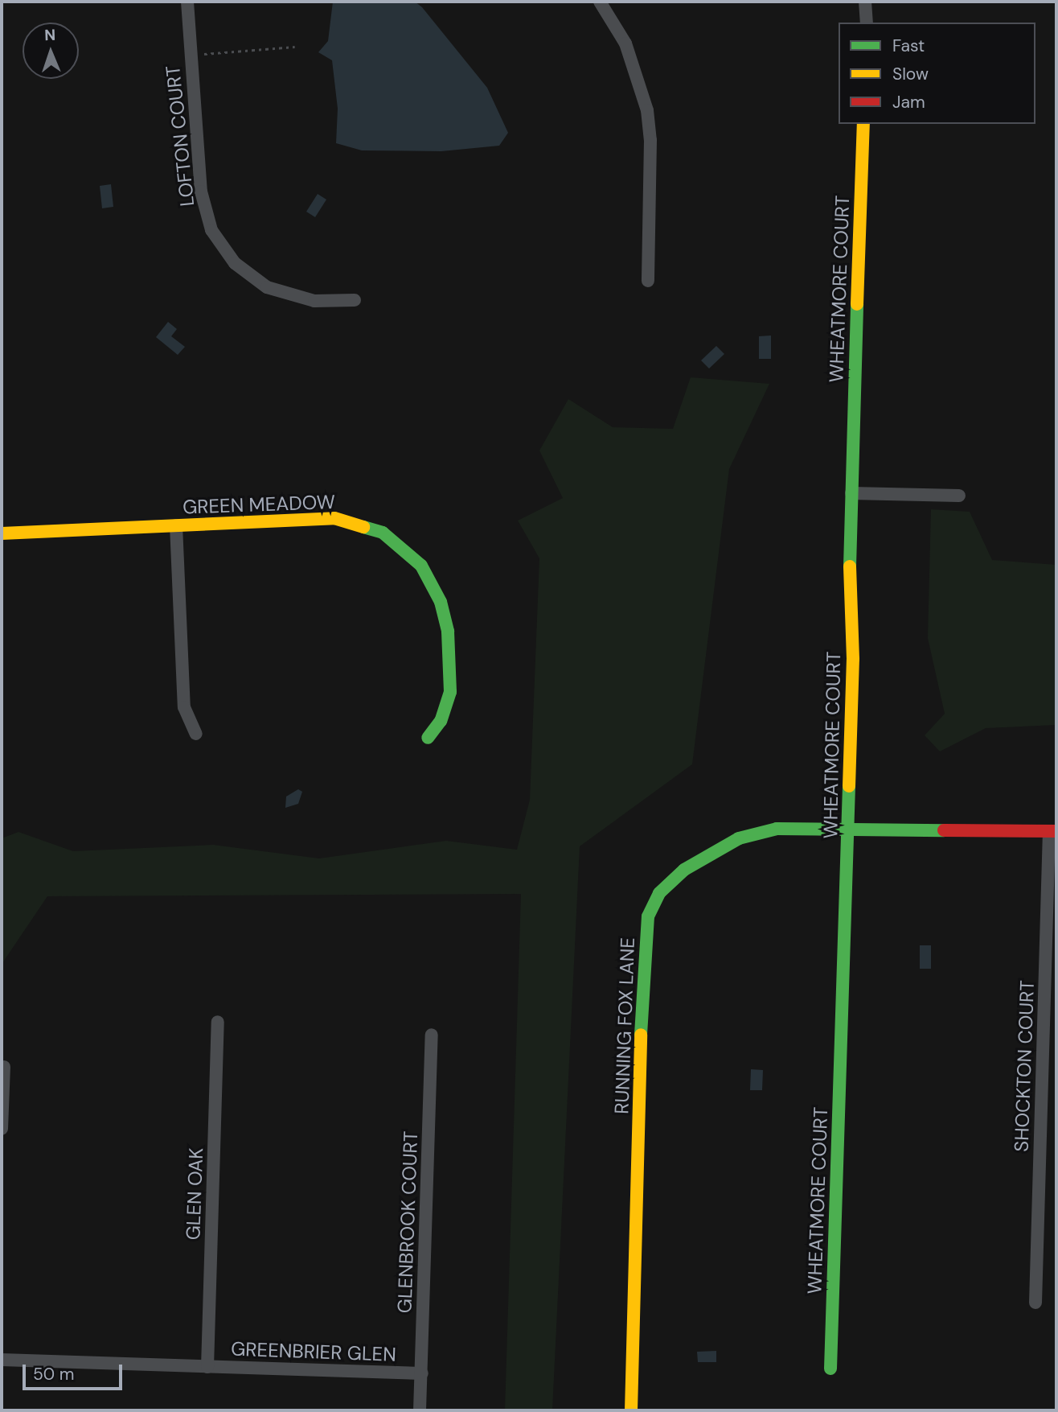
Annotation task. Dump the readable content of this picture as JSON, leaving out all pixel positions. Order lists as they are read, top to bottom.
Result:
{
  "streets": {
    "street": [
      "LOFTON COURT",
      "WHEATMORE COURT",
      "GREEN MEADOW",
      "RUNNING FOX LANE",
      "SHOCKTON COURT",
      "GLEN OAK",
      "GLENBROOK COURT",
      "GREENBRIER GLEN"
    ]
  },
  "crossings": [
    ["WHEATMORE COURT", "RUNNING FOX LANE"],
    ["RUNNING FOX LANE", "SHOCKTON COURT"],
    ["GLEN OAK", "GREENBRIER GLEN"],
    ["GLENBROOK COURT", "GREENBRIER GLEN"]
  ],
  "legend": ["Fast", "Slow", "Jam"],
  "scale_bar": "50 m",
  "north": "top"
}
